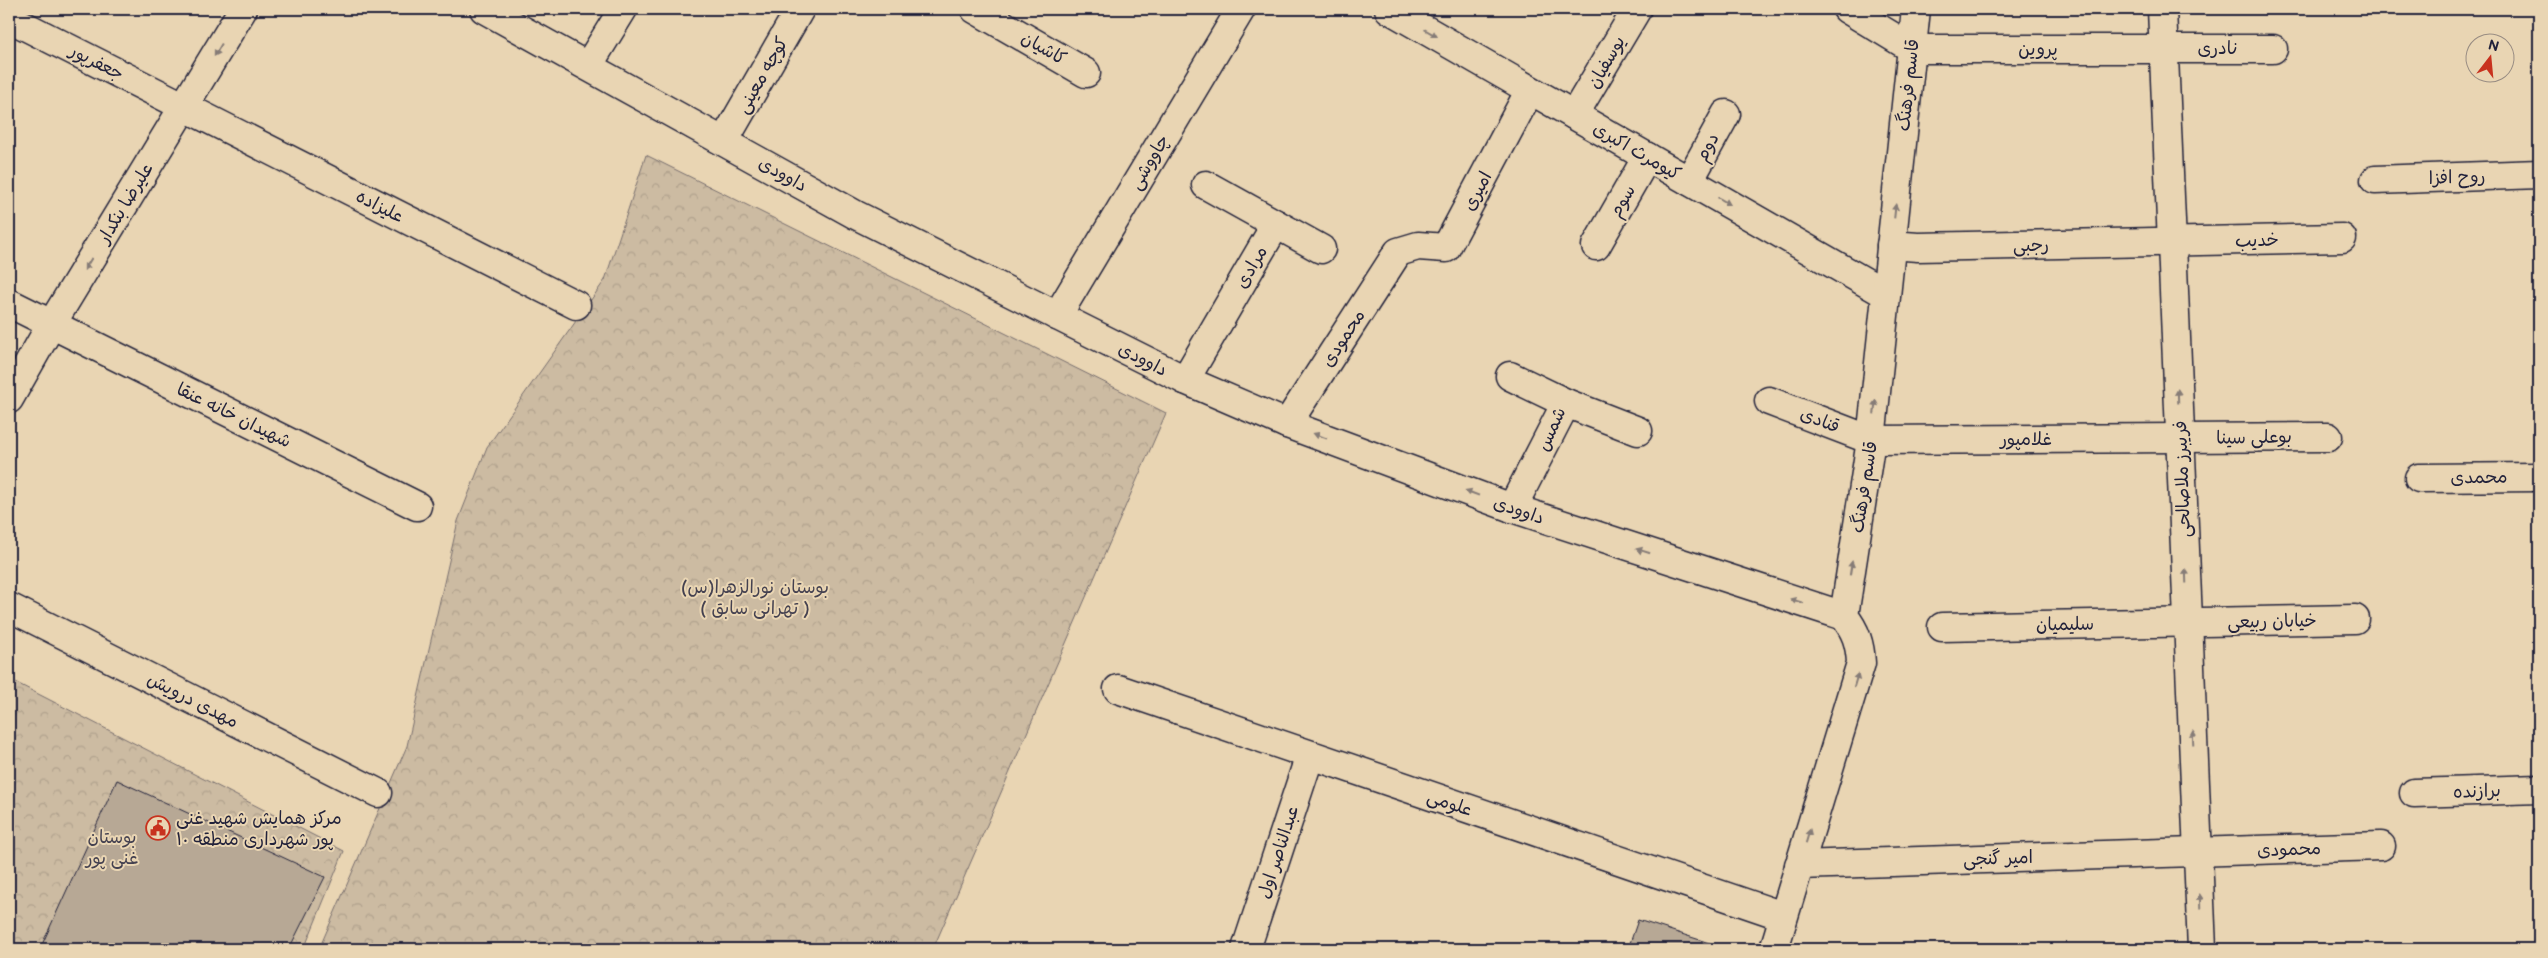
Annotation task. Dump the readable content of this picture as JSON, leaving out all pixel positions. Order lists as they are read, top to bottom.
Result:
{
  "streets": {
    "street": [
      "کاشیان",
      "نادری",
      "پروین",
      "جعفرپور",
      "یوسفیان",
      "کوچه معینی",
      "قاسم فرهنگ",
      "دوم",
      "کیومرث اکبری",
      "چاووشی",
      "داوودی",
      "روح افزا",
      "امیری",
      "سوم",
      "علیرضا بنکدار",
      "علیزاده",
      "خدیب",
      "رجبی",
      "مرادی",
      "محمودی",
      "شهیدان خانه‌ عنقا",
      "قنادی",
      "شمس",
      "بوعلی سینا",
      "غلامپور",
      "محمدی",
      "فریبرز ملاصالحی",
      "خیابان ربیعی",
      "سلیمیان",
      "مهدی درویش",
      "برازنده",
      "علومی",
      "عبدالناصر اول",
      "امیر گنجی"
    ]
  },
  "crossings": [
    ["نادری", "پروین"],
    ["نادری", "فریبرز ملاصالحی"],
    ["پروین", "قاسم فرهنگ"],
    ["پروین", "فریبرز ملاصالحی"],
    ["جعفرپور", "علیرضا بنکدار"],
    ["جعفرپور", "علیزاده"],
    ["یوسفیان", "کیومرث اکبری"],
    ["کوچه معینی", "داوودی"],
    ["قاسم فرهنگ", "کیومرث اکبری"],
    ["قاسم فرهنگ", "داوودی"],
    ["قاسم فرهنگ", "رجبی"],
    ["قاسم فرهنگ", "قنادی"],
    ["قاسم فرهنگ", "غلامپور"],
    ["دوم", "کیومرث اکبری"],
    ["کیومرث اکبری", "امیری"],
    ["کیومرث اکبری", "سوم"],
    ["چاووشی", "داوودی"],
    ["داوودی", "مرادی"],
    ["داوودی", "محمودی"],
    ["داوودی", "شمس"],
    ["امیری", "محمودی"],
    ["علیرضا بنکدار", "علیزاده"],
    ["علیرضا بنکدار", "شهیدان خانه‌ عنقا"],
    ["خدیب", "رجبی"],
    ["خدیب", "فریبرز ملاصالحی"],
    ["رجبی", "فریبرز ملاصالحی"],
    ["محمودی", "فریبرز ملاصالحی"],
    ["محمودی", "امیر گنجی"],
    ["قنادی", "غلامپور"],
    ["بوعلی سینا", "غلامپور"],
    ["بوعلی سینا", "فریبرز ملاصالحی"],
    ["غلامپور", "فریبرز ملاصالحی"],
    ["فریبرز ملاصالحی", "خیابان ربیعی"],
    ["فریبرز ملاصالحی", "سلیمیان"],
    ["فریبرز ملاصالحی", "امیر گنجی"],
    ["خیابان ربیعی", "سلیمیان"],
    ["علومی", "عبدالناصر اول"]
  ],
  "one_way": [
    "قاسم فرهنگ",
    "داوودی",
    "علیرضا بنکدار",
    "فریبرز ملاصالحی"
  ],
  "parks": ["بوستان نورالزهرا(س) ( تهرانی سابق )", "بوستان غنی پور"],
  "places": {
    "public building": ["مرکز همایش شهید غنی پور شهرداری منطقه ۱۰"]
  },
  "north": "top"
}
